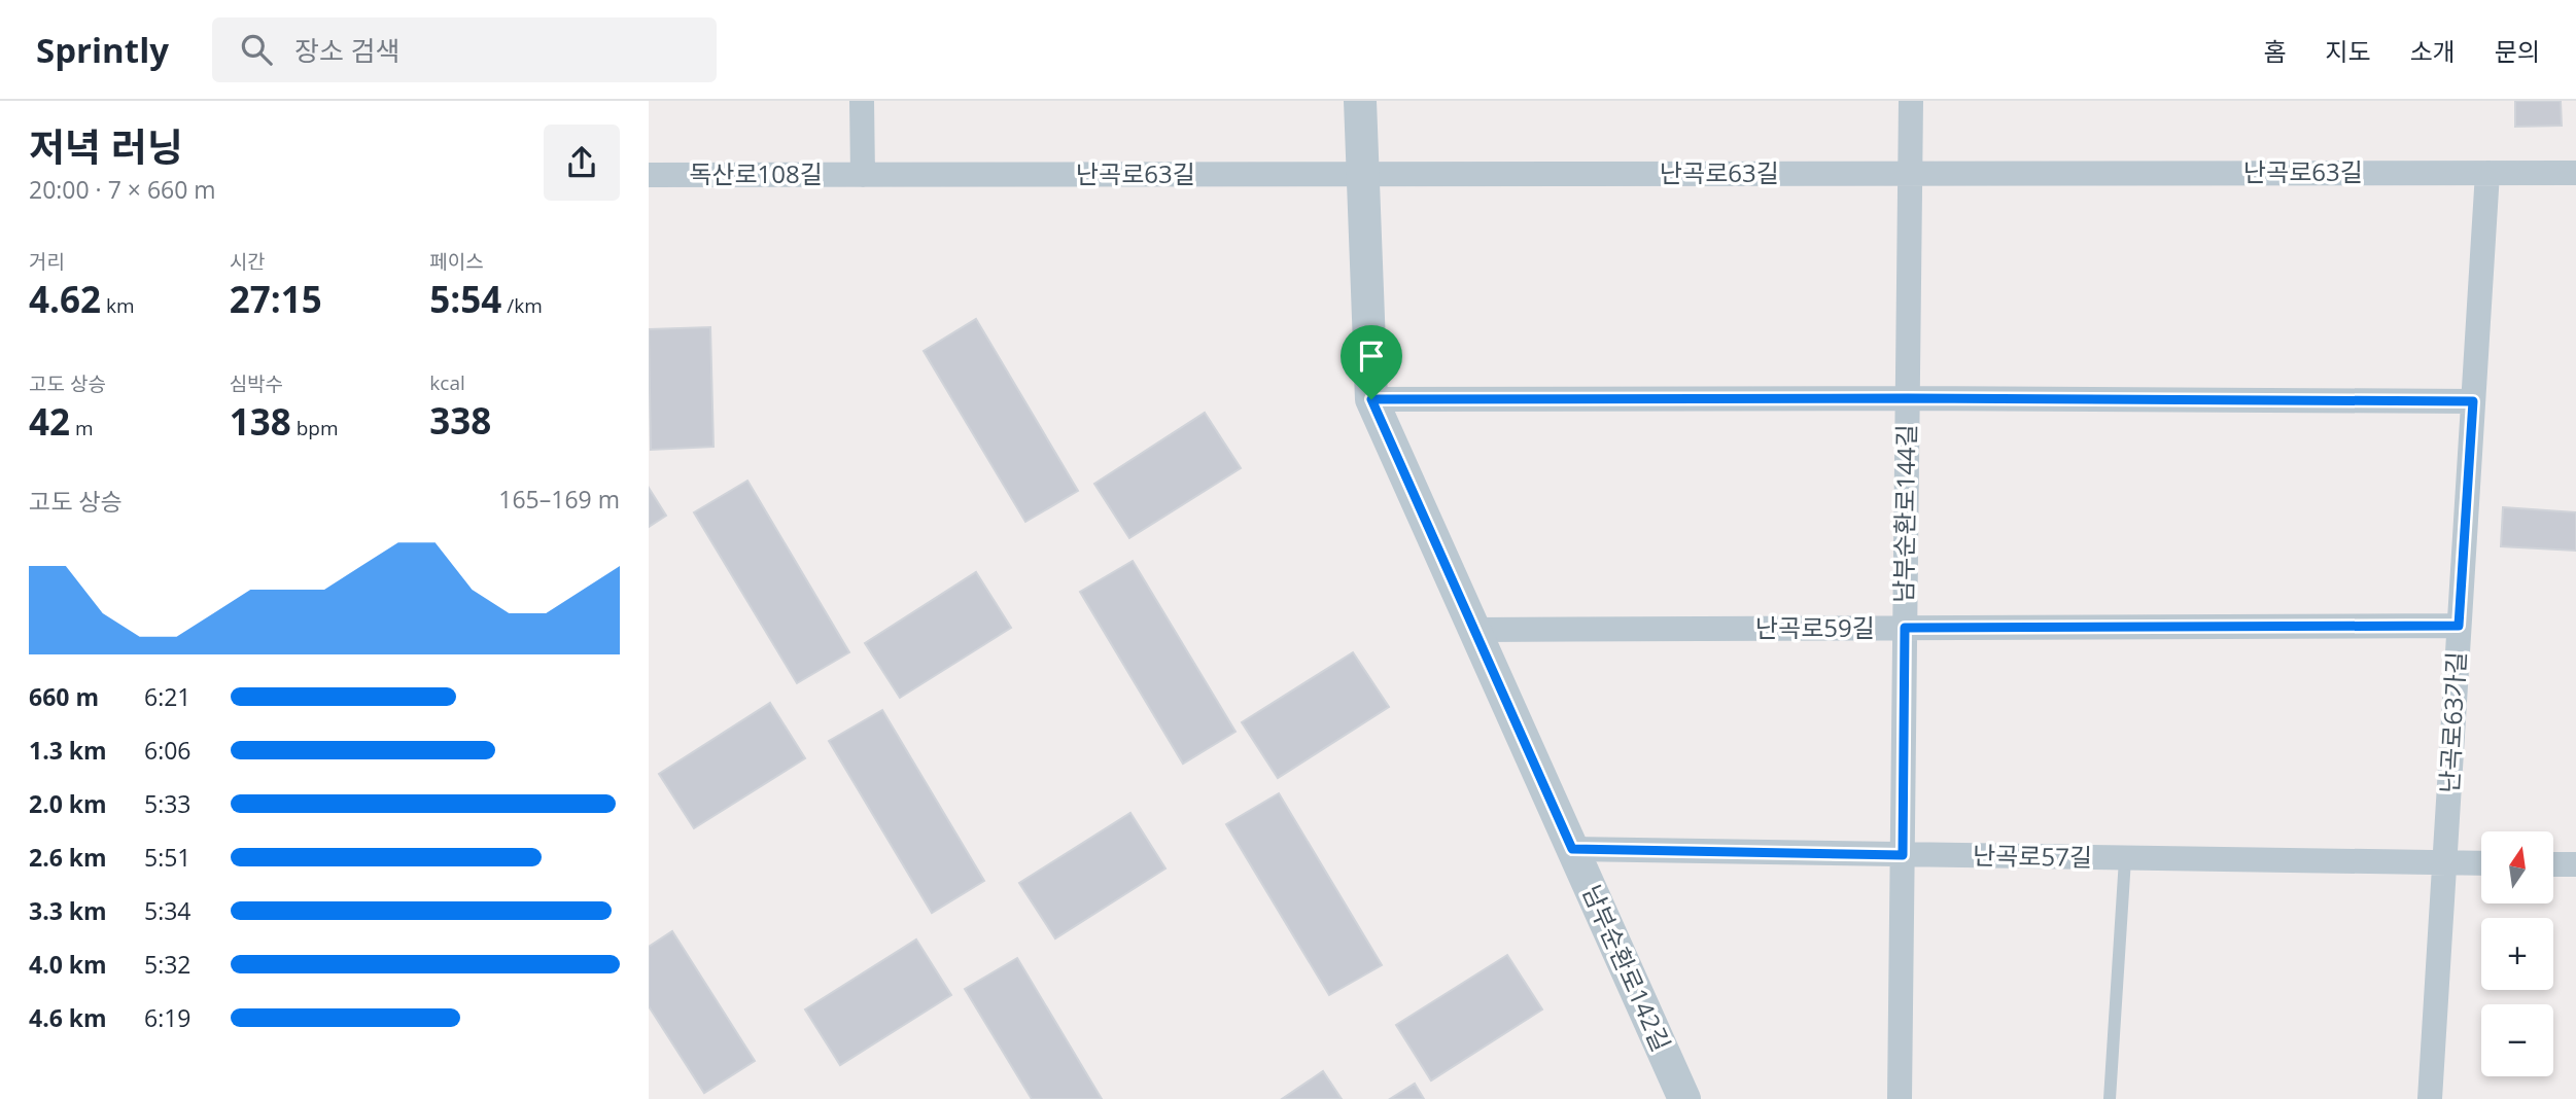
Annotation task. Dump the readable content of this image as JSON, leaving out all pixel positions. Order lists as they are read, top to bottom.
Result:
{
  "streets": {
    "street": [
      "난곡로63길",
      "독산로108길",
      "남부순환로144길",
      "난곡로59길",
      "난곡로63가길",
      "난곡로57길",
      "남부순환로142길"
    ]
  },
  "crossings": [
    ["난곡로63길", "독산로108길"],
    ["난곡로63길", "남부순환로144길"],
    ["난곡로63길", "난곡로63가길"],
    ["난곡로63길", "남부순환로142길"],
    ["남부순환로144길", "난곡로59길"],
    ["남부순환로144길", "난곡로57길"],
    ["난곡로59길", "난곡로63가길"],
    ["난곡로59길", "남부순환로142길"],
    ["난곡로63가길", "난곡로57길"],
    ["난곡로57길", "남부순환로142길"]
  ],
  "north": "top",
  "page": {
    "header": "Sprintly",
    "search": "장소 검색",
    "nav": [
      "홈",
      "지도",
      "소개",
      "문의"
    ],
    "heading": ["저녁 러닝", "20:00 · 7 × 660 m"],
    "stats": [
      ["거리", "4.62 km"],
      ["시간", "27:15"],
      ["페이스", "5:54 /km"],
      ["고도 상승", "42 m"],
      ["심박수", "138 bpm"],
      ["kcal", "338"]
    ],
    "chart": ["고도 상승", "165–169 m"],
    "list": [
      {
        "name": "660 m",
        "note": "6:21"
      },
      {
        "name": "1.3 km",
        "note": "6:06"
      },
      {
        "name": "2.0 km",
        "note": "5:33"
      },
      {
        "name": "2.6 km",
        "note": "5:51"
      },
      {
        "name": "3.3 km",
        "note": "5:34"
      },
      {
        "name": "4.0 km",
        "note": "5:32"
      },
      {
        "name": "4.6 km",
        "note": "6:19"
      }
    ],
    "map_buttons": ["+", "−"]
  }
}
